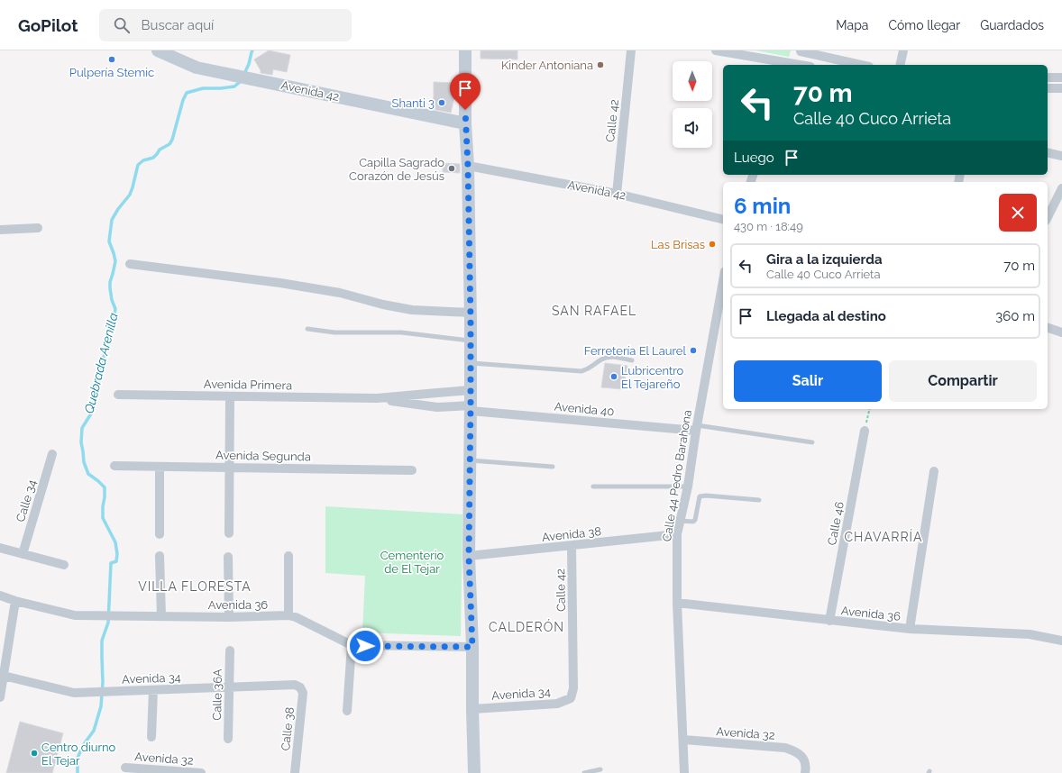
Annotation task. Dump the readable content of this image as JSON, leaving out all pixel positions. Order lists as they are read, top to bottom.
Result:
{
  "streets": {
    "main road": ["Avenida 42"],
    "street": [
      "Calle 42",
      "Avenida Primera",
      "Avenida 40",
      "Avenida Segunda",
      "Calle 44 Pedro Barahona",
      "Calle 34",
      "Calle 46",
      "Avenida 38",
      "Avenida 36",
      "Avenida 34",
      "Calle 36A",
      "Calle 38",
      "Avenida 32"
    ]
  },
  "crossings": [
    ["Avenida 42", "Calle 42"],
    ["Calle 42", "Avenida 38"],
    ["Calle 42", "Avenida 34"],
    ["Avenida Primera", "Avenida 40"],
    ["Avenida 40", "Calle 44 Pedro Barahona"],
    ["Calle 44 Pedro Barahona", "Avenida 38"],
    ["Calle 44 Pedro Barahona", "Avenida 36"],
    ["Calle 44 Pedro Barahona", "Avenida 32"],
    ["Calle 46", "Avenida 36"],
    ["Avenida 34", "Calle 36A"],
    ["Avenida 34", "Calle 38"]
  ],
  "districts": [
    "SAN RAFAEL",
    "CHAVARRÍA",
    "VILLA FLORESTA",
    "CALDERÓN"
  ],
  "water": ["Quebrada Arenilla"],
  "parks": ["Cementerio de El Tejar"],
  "places": [
    "Pulpería Stemic",
    "Kinder Antoniana",
    "Shanti 3",
    "Capilla Sagrado Corazón de Jesús",
    "Las Brisas",
    "Ferretería El Laurel",
    "Lubricentro El Tejareño",
    "Centro diurno El Tejar"
  ],
  "north": "bottom",
  "page": {
    "header": "GoPilot",
    "search": "Buscar aquí",
    "nav": ["Mapa", "Cómo llegar", "Guardados"],
    "turn": ["70 m", "Calle 40 Cuco Arrieta"],
    "then": "Luego",
    "heading": ["6 min", "430 m · 18:49"],
    "list": [
      {
        "name": "Gira a la izquierda",
        "note": "Calle 40 Cuco Arrieta",
        "value": "70 m"
      },
      {
        "name": "Llegada al destino",
        "value": "360 m"
      }
    ],
    "buttons": ["Salir", "Compartir"]
  }
}
